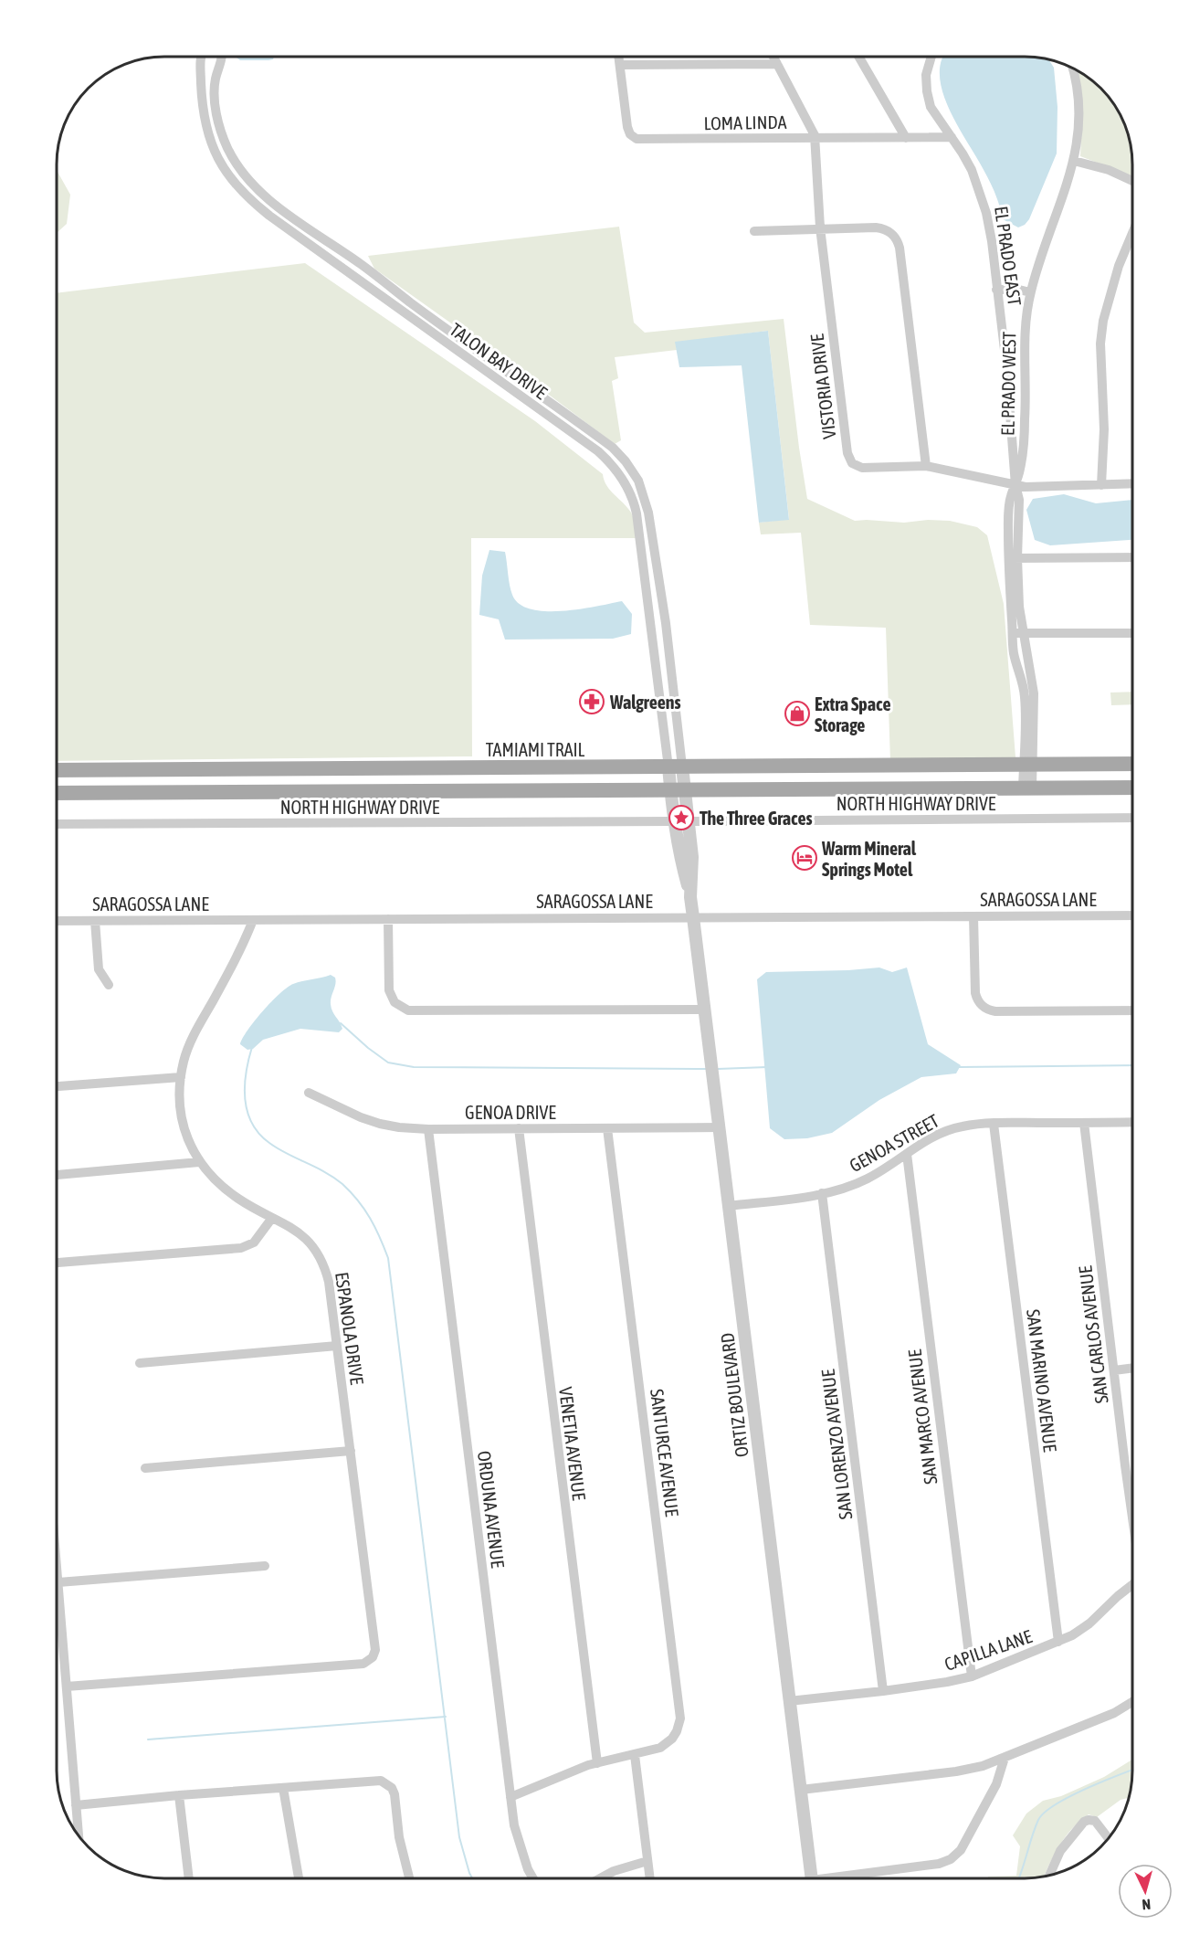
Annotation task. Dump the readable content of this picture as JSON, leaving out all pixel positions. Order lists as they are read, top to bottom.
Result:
{
  "streets": {
    "main road": ["TAMIAMI TRAIL"],
    "street": [
      "LOMA LINDA",
      "EL PRADO EAST",
      "TALON BAY DRIVE",
      "EL PRADO WEST",
      "VISTORIA DRIVE",
      "NORTH HIGHWAY DRIVE",
      "SARAGOSSA LANE",
      "GENOA DRIVE",
      "GENOA STREET",
      "ESPANOLA DRIVE",
      "SAN CARLOS AVENUE",
      "SAN MARINO AVENUE",
      "ORTIZ BOULEVARD",
      "SAN MARCO AVENUE",
      "VENETIA AVENUE",
      "SAN LORENZO AVENUE",
      "SANTURCE AVENUE",
      "ORDUNA AVENUE",
      "CAPILLA LANE"
    ]
  },
  "crossings": [
    ["LOMA LINDA", "EL PRADO EAST"],
    ["LOMA LINDA", "VISTORIA DRIVE"],
    ["EL PRADO EAST", "EL PRADO WEST"],
    ["EL PRADO EAST", "VISTORIA DRIVE"],
    ["TALON BAY DRIVE", "TAMIAMI TRAIL"],
    ["EL PRADO WEST", "VISTORIA DRIVE"],
    ["EL PRADO WEST", "TAMIAMI TRAIL"],
    ["NORTH HIGHWAY DRIVE", "ORTIZ BOULEVARD"],
    ["SARAGOSSA LANE", "ESPANOLA DRIVE"],
    ["SARAGOSSA LANE", "ORTIZ BOULEVARD"],
    ["GENOA DRIVE", "ORTIZ BOULEVARD"],
    ["GENOA DRIVE", "VENETIA AVENUE"],
    ["GENOA DRIVE", "SANTURCE AVENUE"],
    ["GENOA DRIVE", "ORDUNA AVENUE"],
    ["GENOA STREET", "SAN CARLOS AVENUE"],
    ["GENOA STREET", "SAN MARINO AVENUE"],
    ["GENOA STREET", "ORTIZ BOULEVARD"],
    ["GENOA STREET", "SAN MARCO AVENUE"],
    ["GENOA STREET", "SAN LORENZO AVENUE"],
    ["SAN MARINO AVENUE", "CAPILLA LANE"],
    ["ORTIZ BOULEVARD", "CAPILLA LANE"],
    ["SAN MARCO AVENUE", "CAPILLA LANE"],
    ["VENETIA AVENUE", "SANTURCE AVENUE"],
    ["SAN LORENZO AVENUE", "CAPILLA LANE"],
    ["SANTURCE AVENUE", "ORDUNA AVENUE"]
  ],
  "places": {
    "pharmacy": ["Walgreens"],
    "shop": ["Extra Space Storage"],
    "place": ["The Three Graces"],
    "hotel": ["Warm Mineral Springs Motel"]
  },
  "north": "bottom"
}
